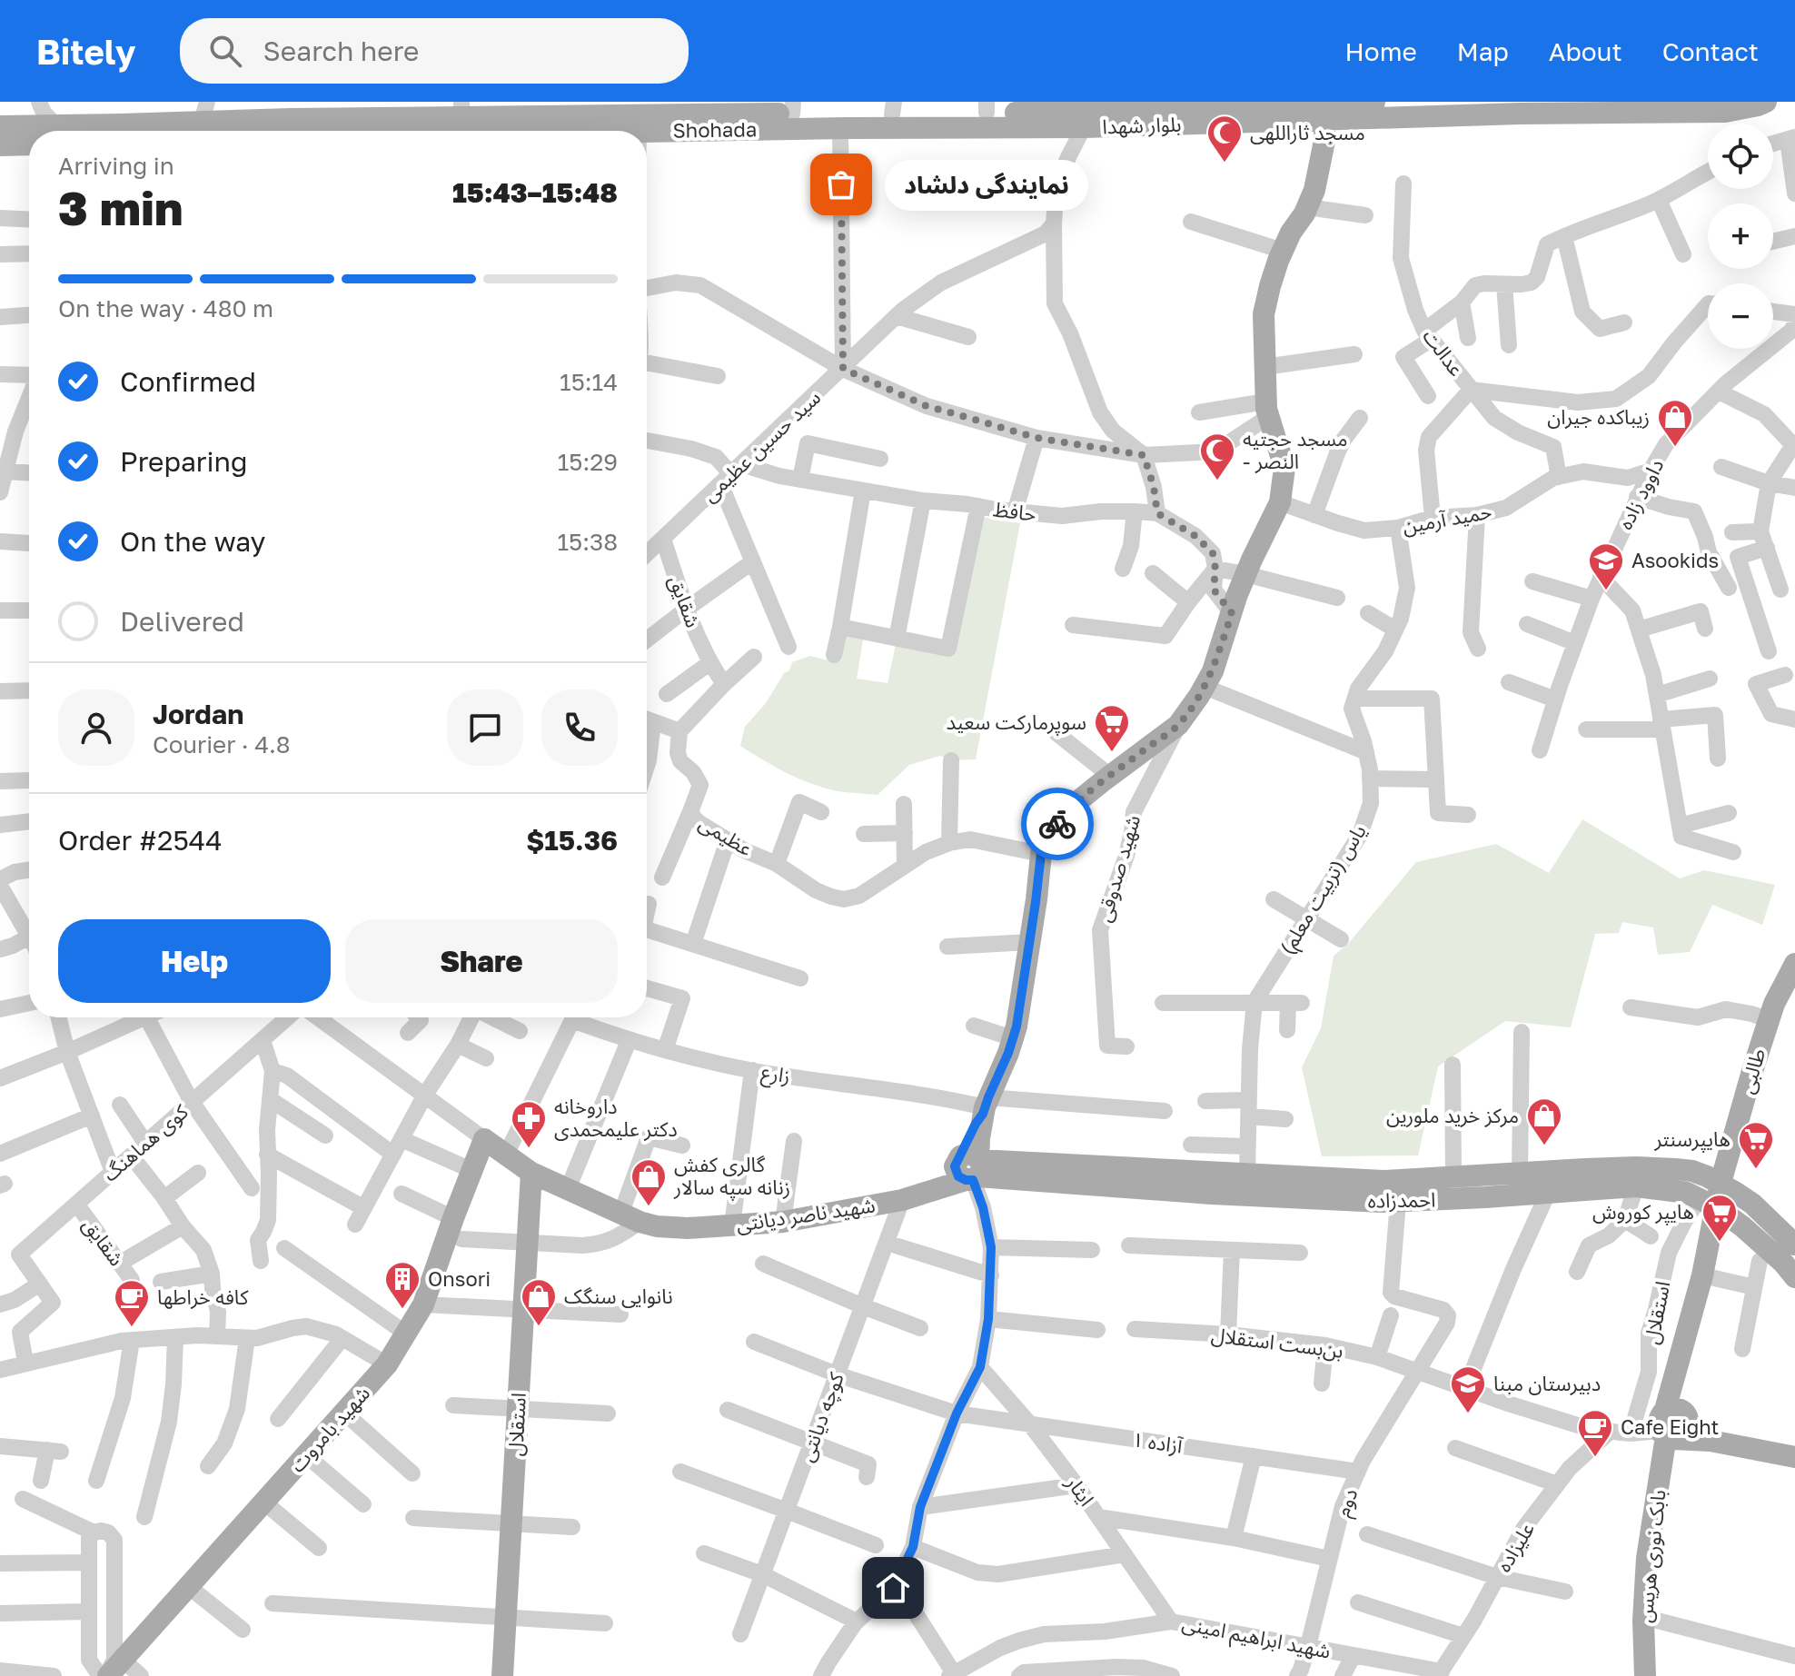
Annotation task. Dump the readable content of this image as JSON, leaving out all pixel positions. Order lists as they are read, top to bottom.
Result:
{
  "streets": {
    "main road": [
      "Shohada",
      "طالبی",
      "احمدزاده",
      "شهید ناصر دیانتی",
      "استقلال",
      "شهید بامروت",
      "بابک نوری هریس"
    ],
    "street": [
      "عدالت",
      "سید حسین عظیمی",
      "داوود زاده",
      "حافظ",
      "حمید آرمین",
      "شقایق",
      "عظیمی",
      "شهید صدوقی",
      "یاس (تربیت معلم)",
      "زارع",
      "کوی هماهنگ",
      "بن‌بست استقلال",
      "کوچه دیانتی",
      "آزاده ۱",
      "ایثار",
      "دوم",
      "علیزاده",
      "شهید ابراهیم امینی"
    ]
  },
  "crossings": [
    ["Shohada", "شهید ناصر دیانتی"],
    ["عدالت", "حمید آرمین"],
    ["سید حسین عظیمی", "حافظ"],
    ["سید حسین عظیمی", "شقایق"],
    ["داوود زاده", "حمید آرمین"],
    ["حافظ", "شهید ناصر دیانتی"],
    ["حمید آرمین", "شهید ناصر دیانتی"],
    ["شقایق", "کوی هماهنگ"],
    ["شهید صدوقی", "شهید ناصر دیانتی"],
    ["یاس (تربیت معلم)", "احمدزاده"],
    ["طالبی", "احمدزاده"],
    ["طالبی", "استقلال"],
    ["زارع", "شهید ناصر دیانتی"],
    ["احمدزاده", "شهید ناصر دیانتی"],
    ["احمدزاده", "استقلال"],
    ["احمدزاده", "دوم"],
    ["شهید ناصر دیانتی", "استقلال"],
    ["شهید ناصر دیانتی", "کوچه دیانتی"],
    ["شهید ناصر دیانتی", "شهید بامروت"],
    ["استقلال", "بن‌بست استقلال"],
    ["بن‌بست استقلال", "دوم"],
    ["بن‌بست استقلال", "علیزاده"],
    ["بن‌بست استقلال", "بابک نوری هریس"],
    ["کوچه دیانتی", "آزاده ۱"],
    ["آزاده ۱", "ایثار"],
    ["آزاده ۱", "دوم"],
    ["ایثار", "شهید ابراهیم امینی"],
    ["دوم", "شهید ابراهیم امینی"],
    ["علیزاده", "شهید ابراهیم امینی"]
  ],
  "places": {
    "mosque": ["مسجد ثاراللهی", "مسجد حجتیه - النصر"],
    "other": ["نمایندگی دلشاد"],
    "shop": [
      "زیباکده جیران",
      "مرکز خرید ملورین",
      "گالری کفش زنانه سپه سالار",
      "نانوایی سنگک"
    ],
    "school or university": ["Asookids", "دبیرستان مبنا"],
    "supermarket": ["سوپرمارکت سعید", "هایپرسنتر", "هايپر كوروش"],
    "pharmacy": ["داروخانه دکتر علیمحمدی"],
    "building": ["Onsori"],
    "cafe": ["کافه خراطها", "Cafe Eight"]
  },
  "page": {
    "header": "Bitely",
    "search": "Search here",
    "nav": [
      "Home",
      "Map",
      "About",
      "Contact"
    ],
    "map_buttons": ["+", "−"],
    "heading": ["3 min", "Arriving in", "15:43–15:48"],
    "panel": [
      "Jordan",
      "Courier · 4.8",
      "Order #2544",
      "$15.36"
    ],
    "bubble": "نمایندگی دلشاد",
    "bar": "On the way · 480 m",
    "list": [
      ["Confirmed", "15:14"],
      ["Preparing", "15:29"],
      ["On the way", "15:38"],
      "Delivered"
    ],
    "buttons": ["Help", "Share"]
  }
}
